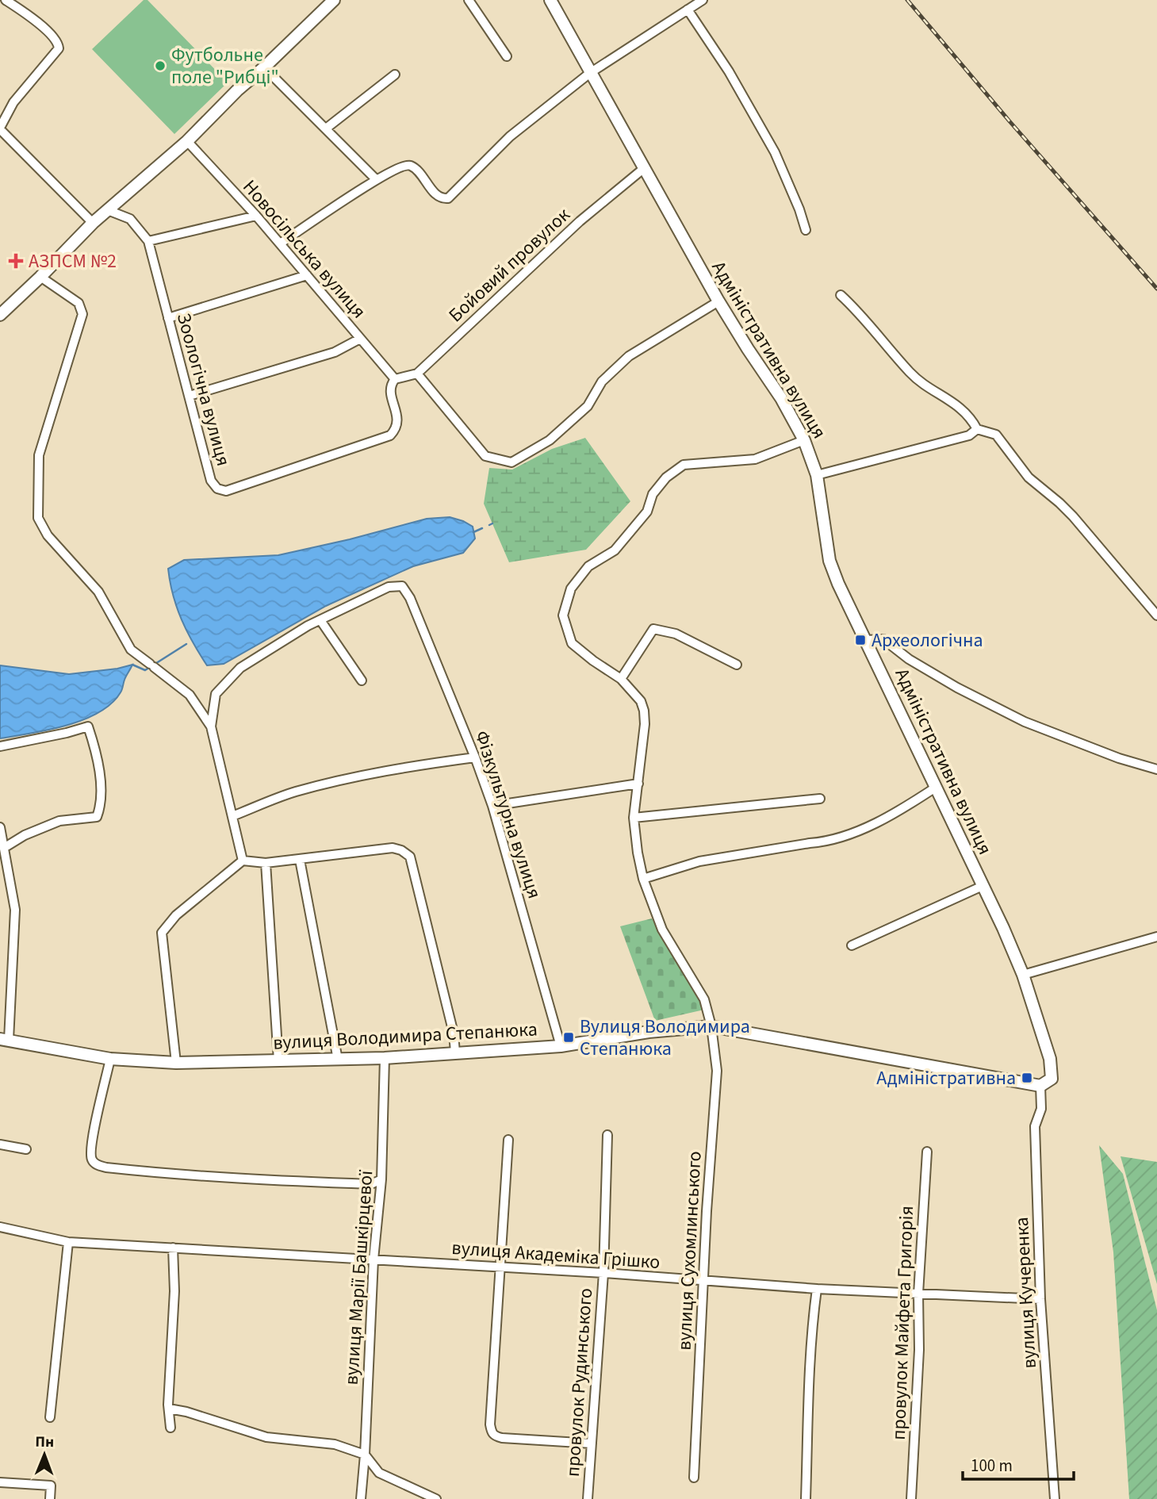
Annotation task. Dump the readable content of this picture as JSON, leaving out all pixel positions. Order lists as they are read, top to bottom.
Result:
{
  "streets": {
    "street": [
      "Новосільська вулиця",
      "Бойовий провулок",
      "Адміністративна вулиця",
      "Зоологічна вулиця",
      "Фізкультурна вулиця",
      "вулиця Володимира Степанюка",
      "вулиця Сухомлинського",
      "вулиця Академіка Грішко",
      "вулиця Марії Башкірцевої",
      "вулиця Кучеренка",
      "провулок Майфета Григорія",
      "провулок Рудинського"
    ]
  },
  "crossings": [
    ["Новосільська вулиця", "Бойовий провулок"],
    ["Новосільська вулиця", "Зоологічна вулиця"],
    ["Бойовий провулок", "Адміністративна вулиця"],
    ["Бойовий провулок", "Зоологічна вулиця"],
    ["Адміністративна вулиця", "вулиця Володимира Степанюка"],
    ["Адміністративна вулиця", "вулиця Сухомлинського"],
    ["Адміністративна вулиця", "вулиця Кучеренка"],
    ["Фізкультурна вулиця", "вулиця Володимира Степанюка"],
    ["вулиця Володимира Степанюка", "вулиця Сухомлинського"],
    ["вулиця Володимира Степанюка", "вулиця Марії Башкірцевої"],
    ["вулиця Володимира Степанюка", "вулиця Кучеренка"],
    ["вулиця Сухомлинського", "вулиця Академіка Грішко"],
    ["вулиця Академіка Грішко", "вулиця Марії Башкірцевої"],
    ["вулиця Академіка Грішко", "вулиця Кучеренка"],
    ["вулиця Академіка Грішко", "провулок Майфета Григорія"],
    ["вулиця Академіка Грішко", "провулок Рудинського"]
  ],
  "places": {
    "other": ["Футбольне поле \"Рибці\""],
    "health": ["АЗПСМ №2"],
    "transit": ["Археологічна", "Вулиця Володимира Степанюка", "Адміністративна"]
  },
  "scale_bar": "100 m",
  "north": "top"
}
